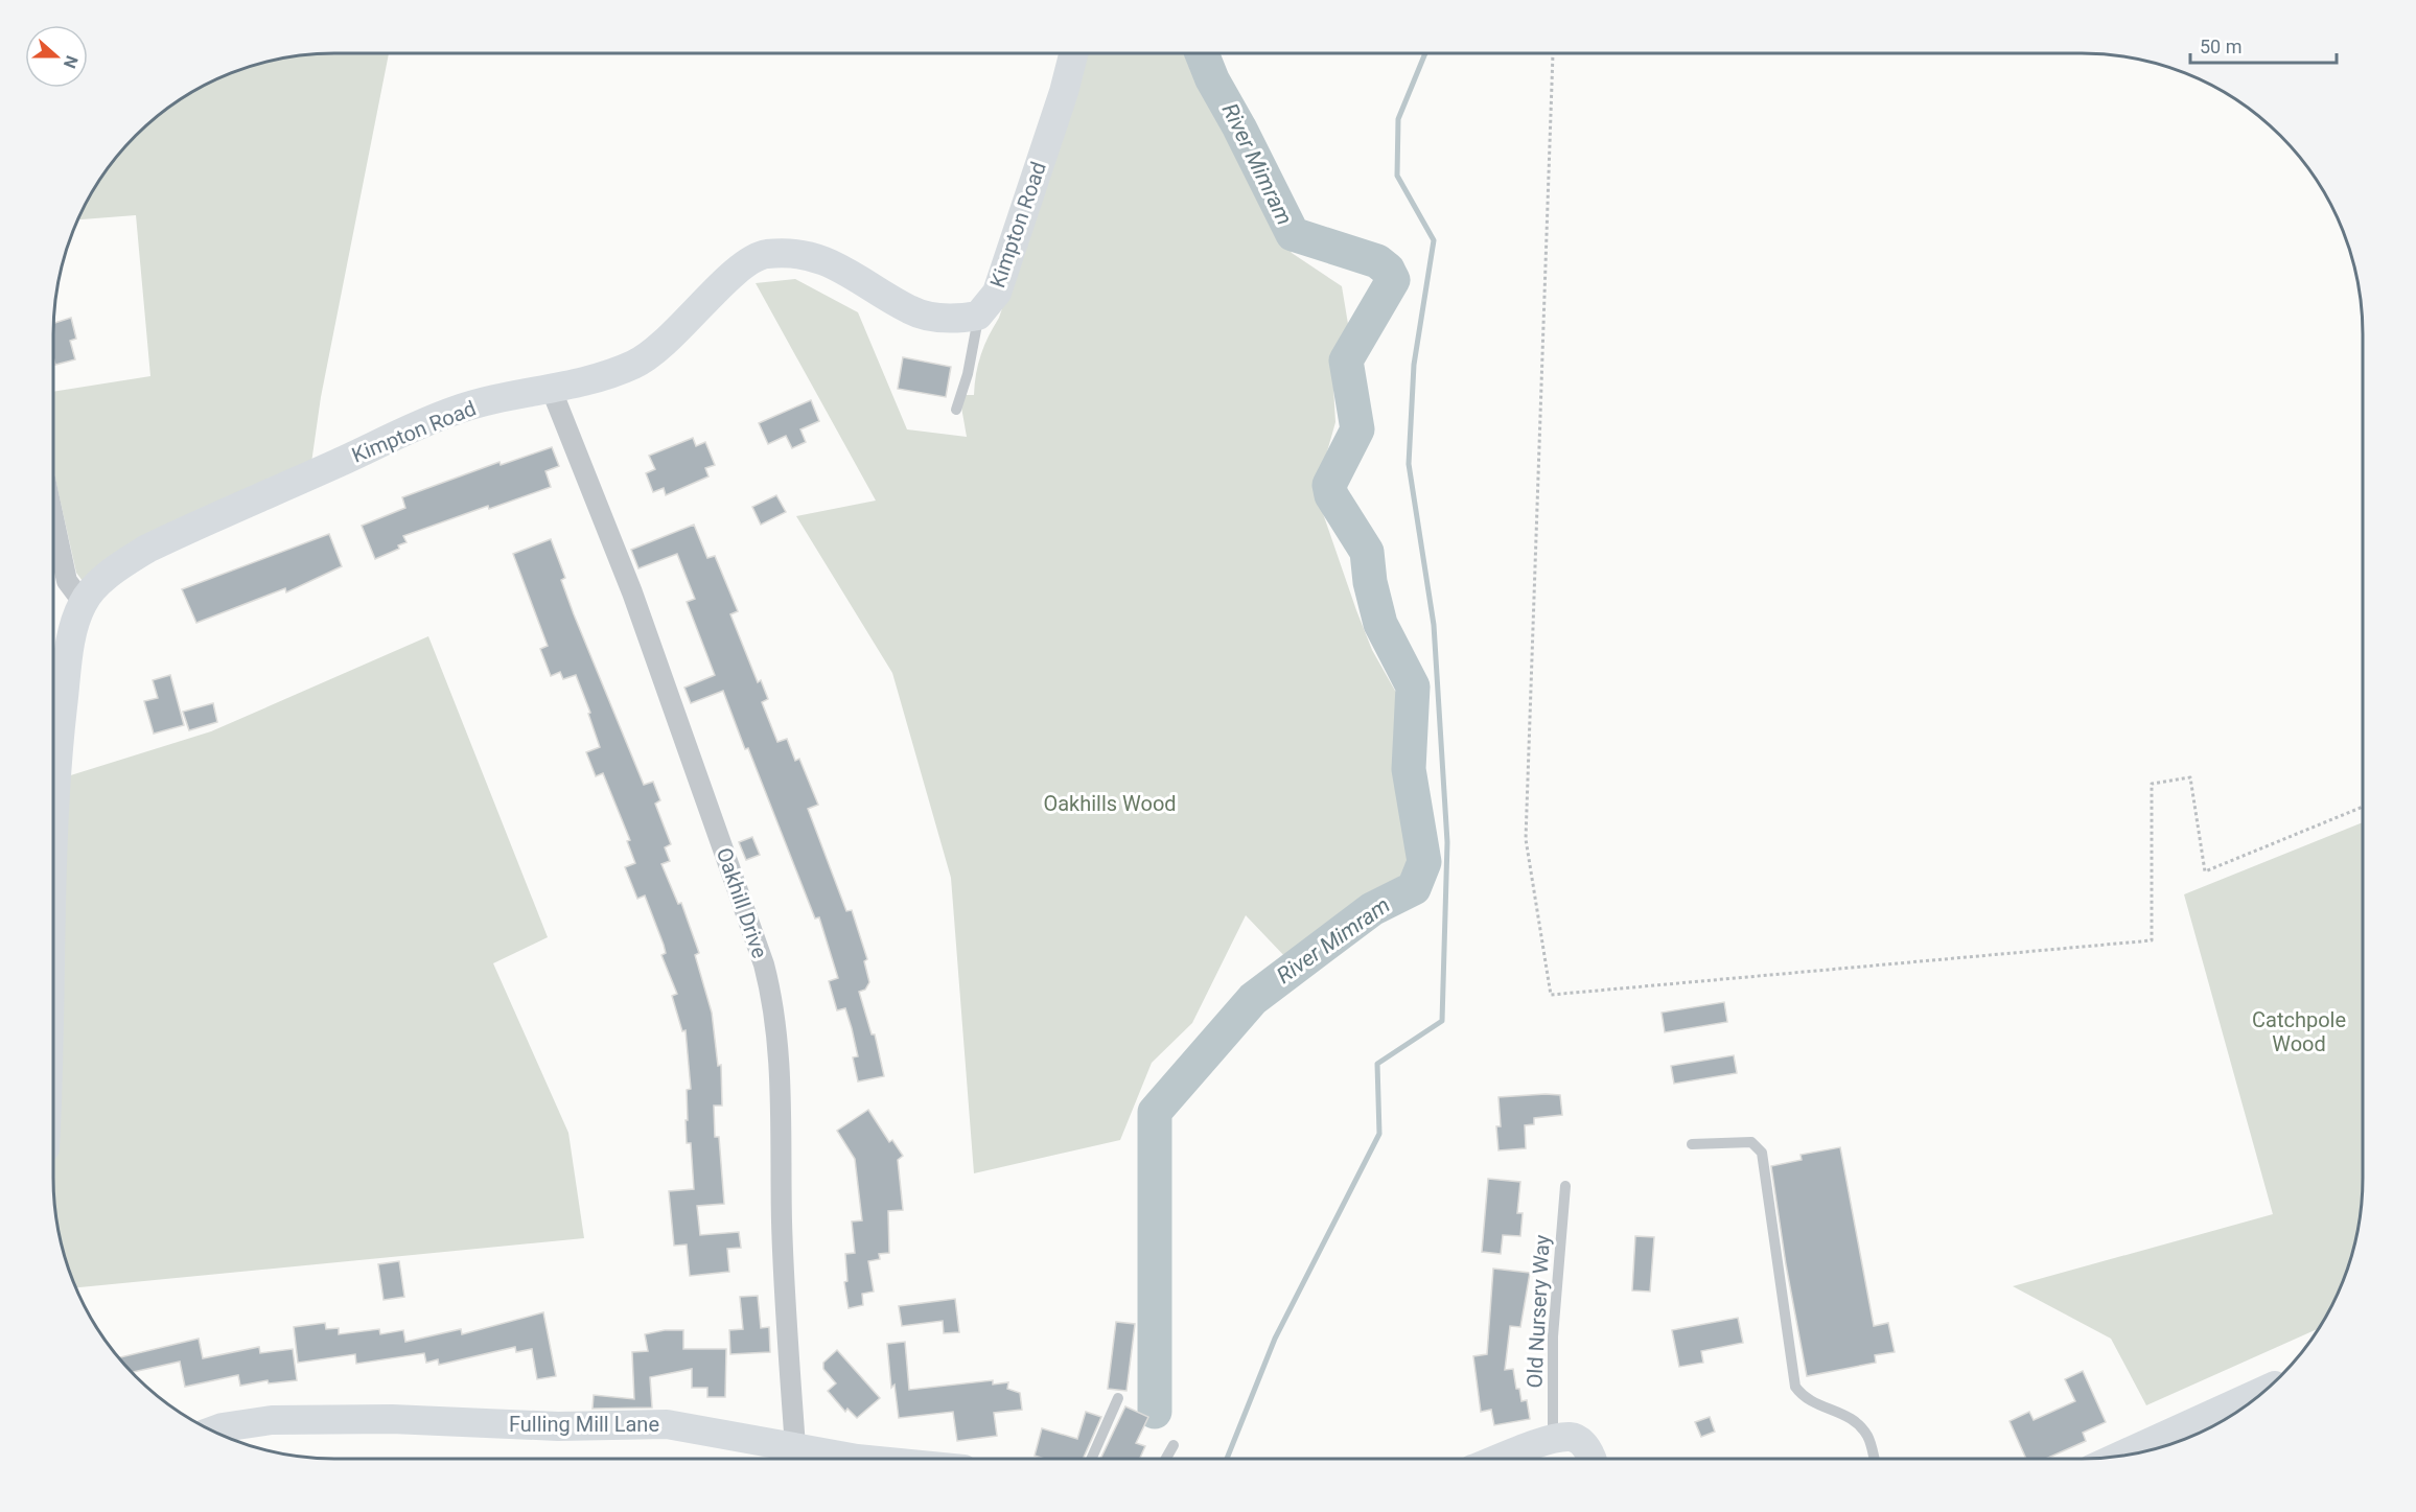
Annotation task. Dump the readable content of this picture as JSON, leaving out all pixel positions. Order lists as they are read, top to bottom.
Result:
{
  "streets": {
    "street": ["Kimpton Road", "Oakhill Drive", "Fulling Mill Lane"],
    "lane": ["Old Nursery Way"]
  },
  "crossings": [
    ["Kimpton Road", "Oakhill Drive"],
    ["Oakhill Drive", "Fulling Mill Lane"]
  ],
  "water": ["River Mimram"],
  "parks": ["Oakhills Wood", "Catchpole Wood"],
  "scale_bar": "50 m",
  "north": "right"
}
